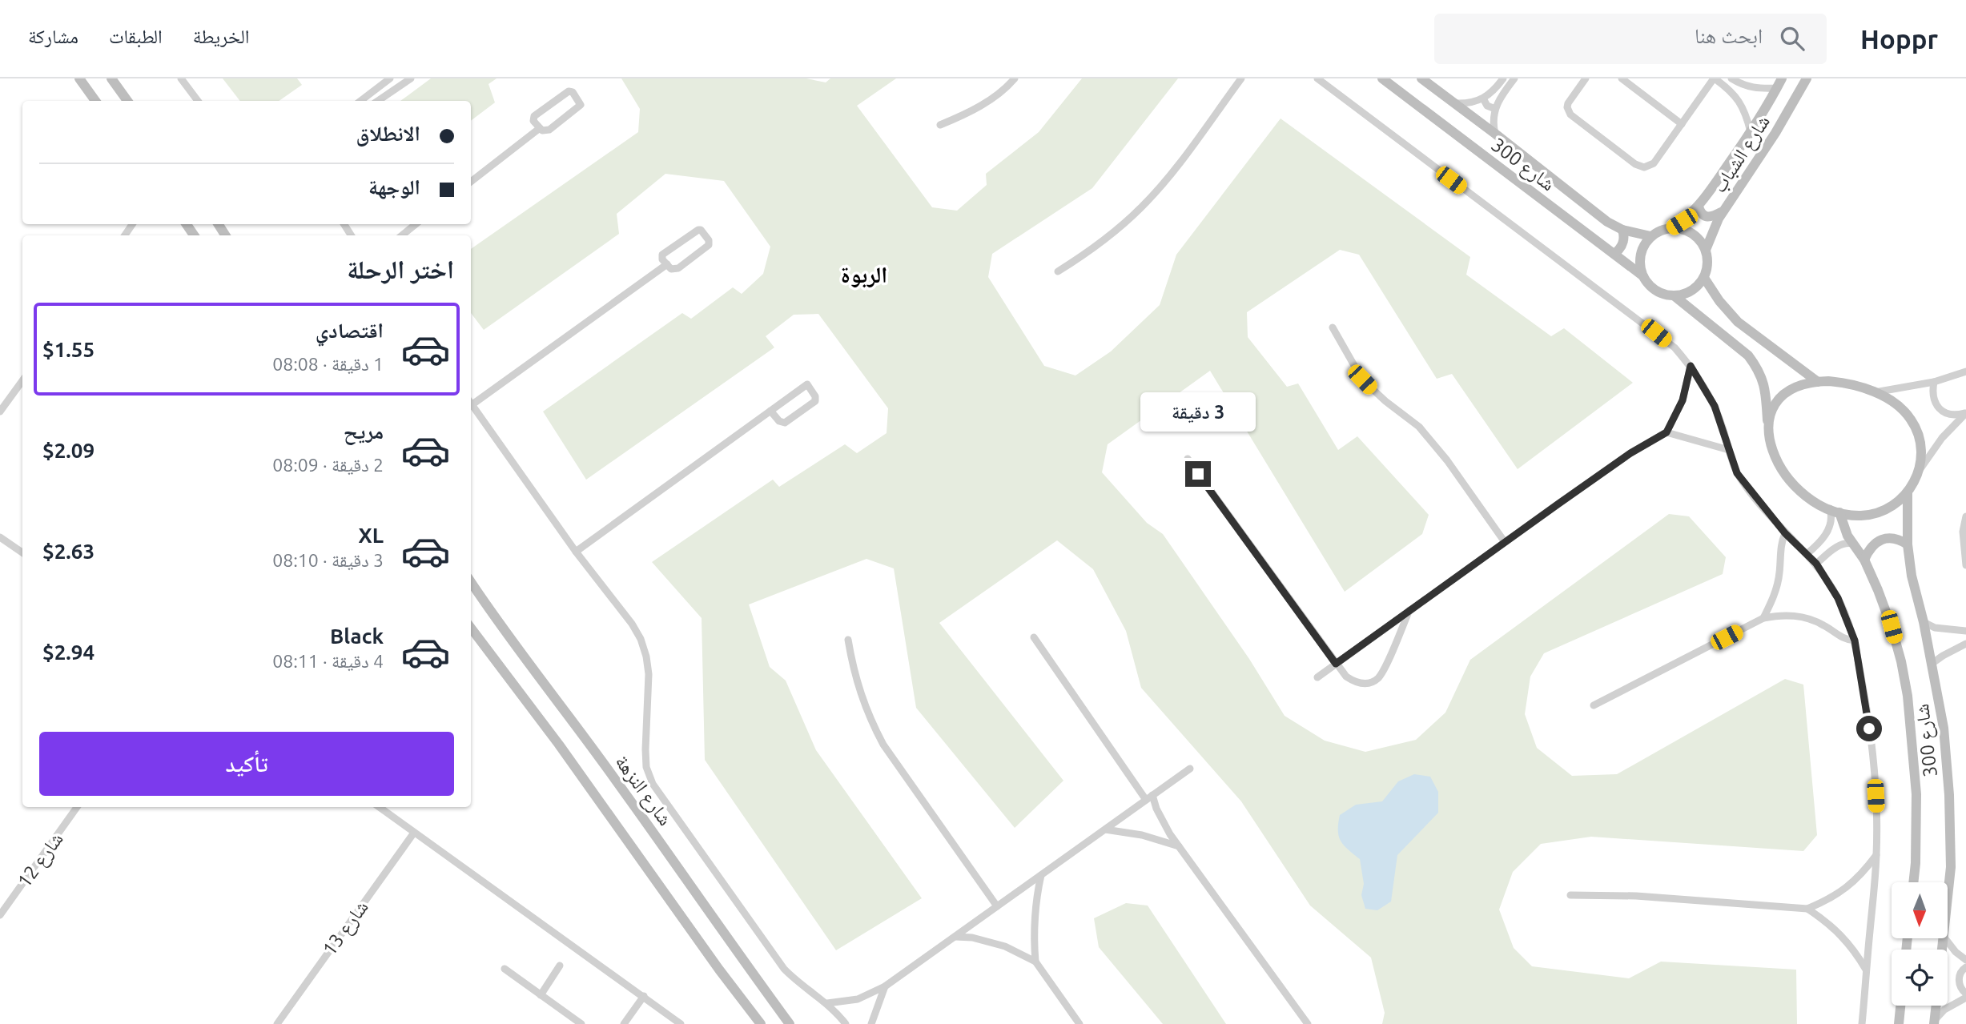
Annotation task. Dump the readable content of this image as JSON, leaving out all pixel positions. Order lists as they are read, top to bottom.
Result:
{
  "streets": {
    "street": [
      "شارع الشباب",
      "شارع 300",
      "شارع النزهة",
      "شارع 12",
      "شارع 13"
    ]
  },
  "crossings": [
    ["شارع الشباب", "شارع 300"]
  ],
  "districts": ["الربوة"],
  "north": "bottom",
  "page": {
    "header": "Hoppr",
    "search": "ابحث هنا",
    "nav": ["الخريطة", "الطبقات", "مشاركة"],
    "banner": ["الانطلاق", "الوجهة"],
    "heading": "اختر الرحلة",
    "list": [
      {
        "name": "اقتصادي",
        "note": "1 دقيقة · 08:08",
        "value": "$1.55"
      },
      {
        "name": "مريح",
        "note": "2 دقيقة · 08:09",
        "value": "$2.09"
      },
      {
        "name": "XL",
        "note": "3 دقيقة · 08:10",
        "value": "$2.63"
      },
      {
        "name": "Black",
        "note": "4 دقيقة · 08:11",
        "value": "$2.94"
      }
    ],
    "bubble": "3 دقيقة",
    "buttons": "تأكيد"
  }
}
